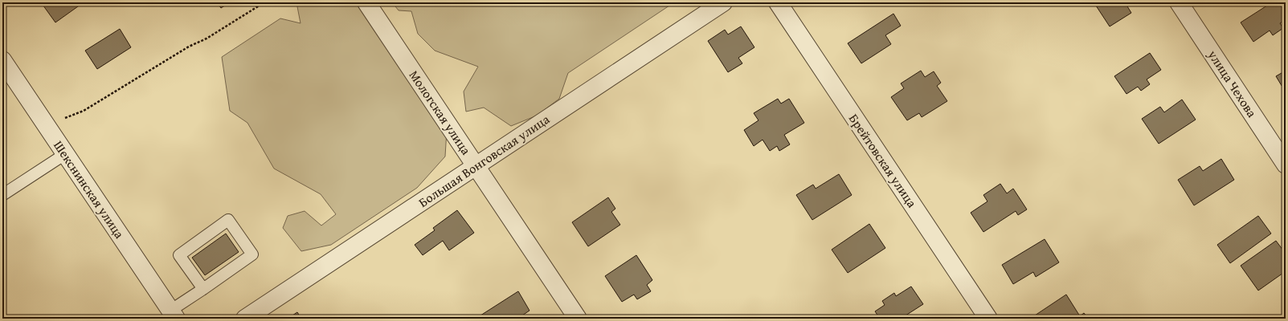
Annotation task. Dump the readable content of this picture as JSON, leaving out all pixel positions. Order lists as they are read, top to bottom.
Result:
{
  "streets": {
    "street": [
      "улица Чехова",
      "Мологская улица",
      "Большая Вонговская улица",
      "Брейтовская улица",
      "Шекснинская улица"
    ]
  },
  "crossings": [
    ["Мологская улица", "Большая Вонговская улица"]
  ]
}
